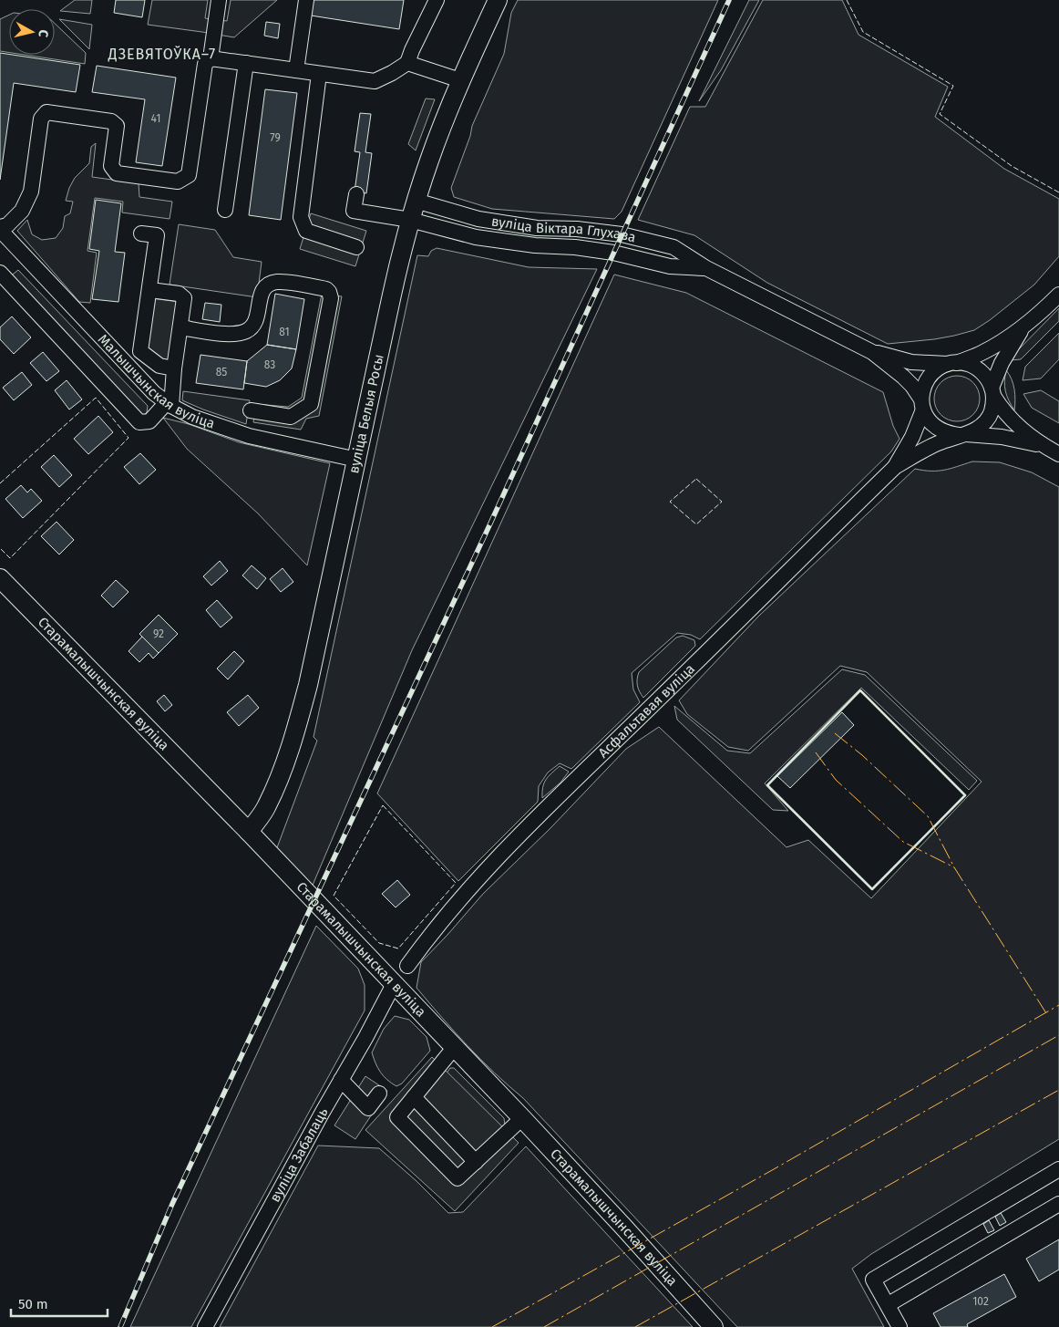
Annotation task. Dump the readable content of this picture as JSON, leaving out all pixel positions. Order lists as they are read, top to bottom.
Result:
{
  "streets": {
    "main road": ["вуліца Белыя Росы", "Старамалышчынская вуліца"],
    "street": [
      "вуліца Віктара Глухава",
      "Малышчынская вуліца",
      "Асфальтавая вуліца",
      "вуліца Забалаць"
    ]
  },
  "crossings": [
    ["вуліца Віктара Глухава", "вуліца Белыя Росы"],
    ["Малышчынская вуліца", "вуліца Белыя Росы"],
    ["вуліца Белыя Росы", "Старамалышчынская вуліца"],
    ["Старамалышчынская вуліца", "вуліца Забалаць"]
  ],
  "districts": ["ДЗЕВЯТОЎКА–7"],
  "house_numbers": [
    "41",
    "79",
    "81",
    "83",
    "85",
    "92",
    "102"
  ],
  "scale_bar": "50 m",
  "north": "right"
}
